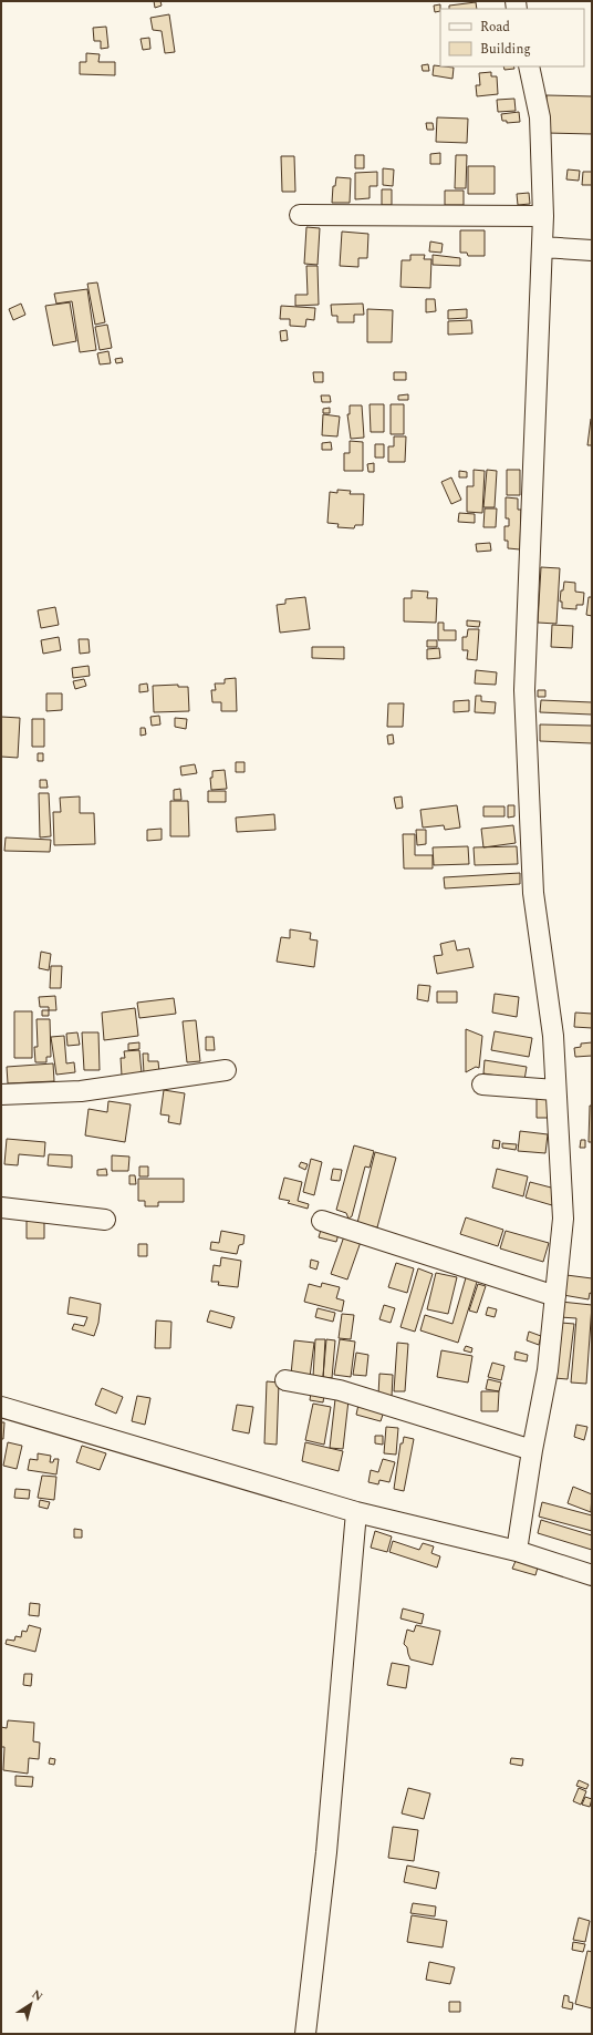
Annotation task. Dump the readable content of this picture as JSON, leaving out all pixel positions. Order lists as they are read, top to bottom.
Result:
{
  "legend": ["Road", "Building"],
  "north": "top right"
}
